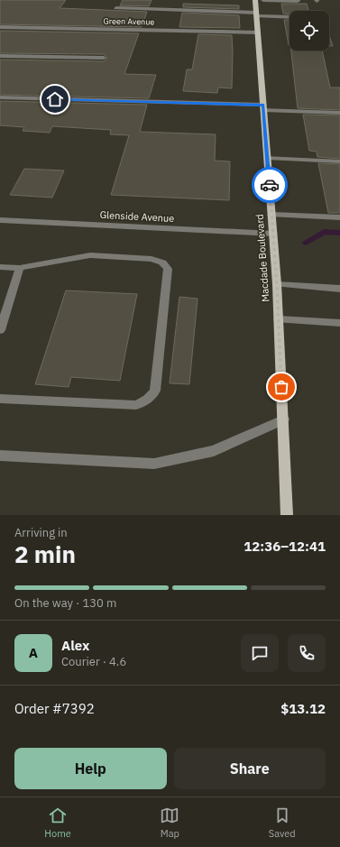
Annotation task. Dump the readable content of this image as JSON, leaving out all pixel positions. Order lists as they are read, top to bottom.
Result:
{
  "streets": {
    "main road": ["Macdade Boulevard"],
    "street": ["Green Avenue", "Glenside Avenue"]
  },
  "crossings": [
    ["Green Avenue", "Macdade Boulevard"],
    ["Glenside Avenue", "Macdade Boulevard"]
  ],
  "page": {
    "heading": ["2 min", "Arriving in", "12:36–12:41"],
    "panel": [
      "Alex",
      "Courier · 4.6",
      "Order #7392",
      "$13.12"
    ],
    "bar": "On the way · 130 m",
    "round": "A",
    "buttons": ["Help", "Share"],
    "tabs": ["Home", "Map", "Saved"]
  }
}
